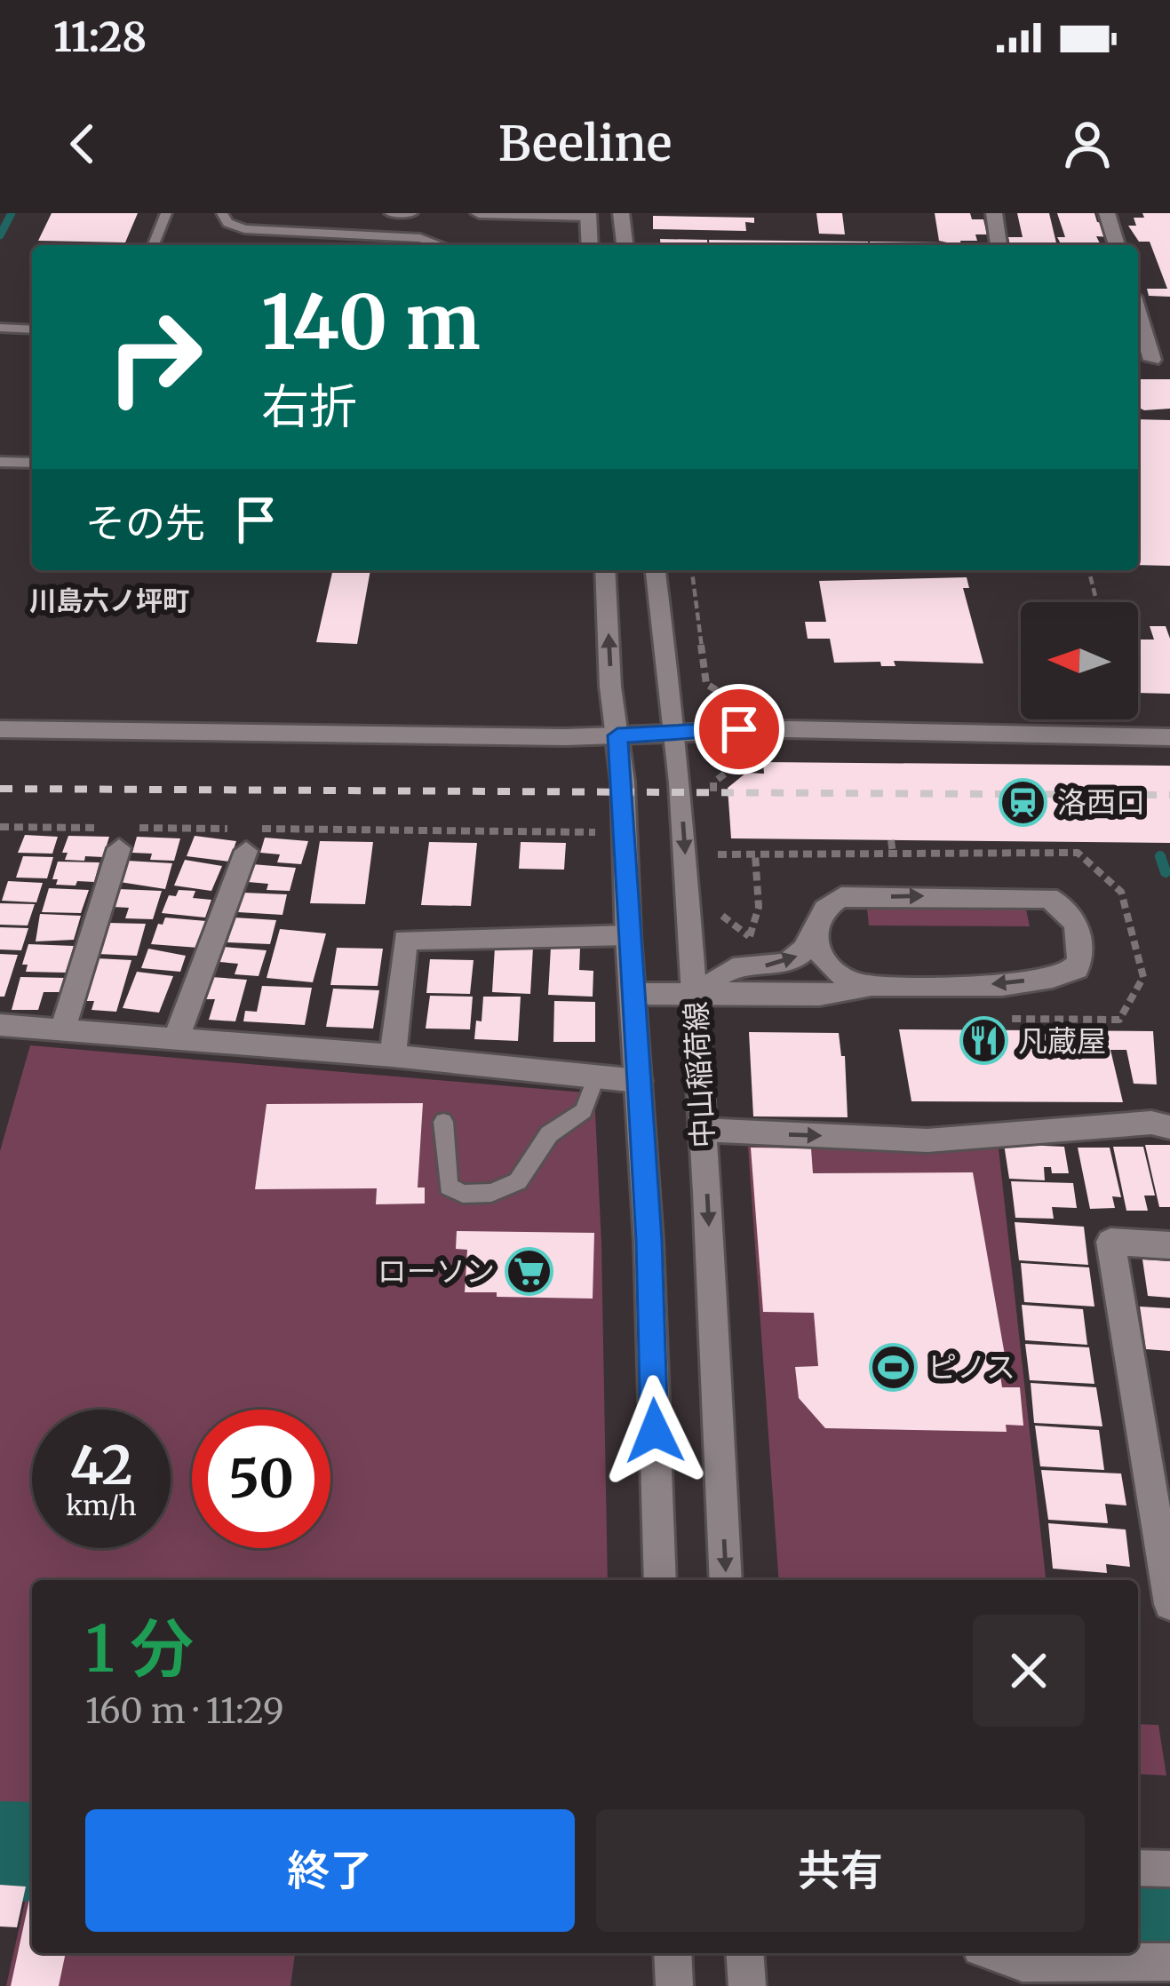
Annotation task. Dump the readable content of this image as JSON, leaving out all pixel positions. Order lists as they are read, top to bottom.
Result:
{
  "streets": {
    "street": ["中山稲荷線"]
  },
  "districts": ["川島六ノ坪町"],
  "places": {
    "station": ["洛西口"],
    "restaurant": ["凡蔵屋"],
    "supermarket": ["ローソン"],
    "sports": ["ピノス"]
  },
  "north": "left",
  "page": {
    "status": "11:28",
    "header": "Beeline",
    "turn": ["140 m", "右折"],
    "then": "その先",
    "speed": "42 km/h",
    "limit": "50",
    "heading": ["1 分", "160 m · 11:29"],
    "buttons": ["終了", "共有"]
  }
}
